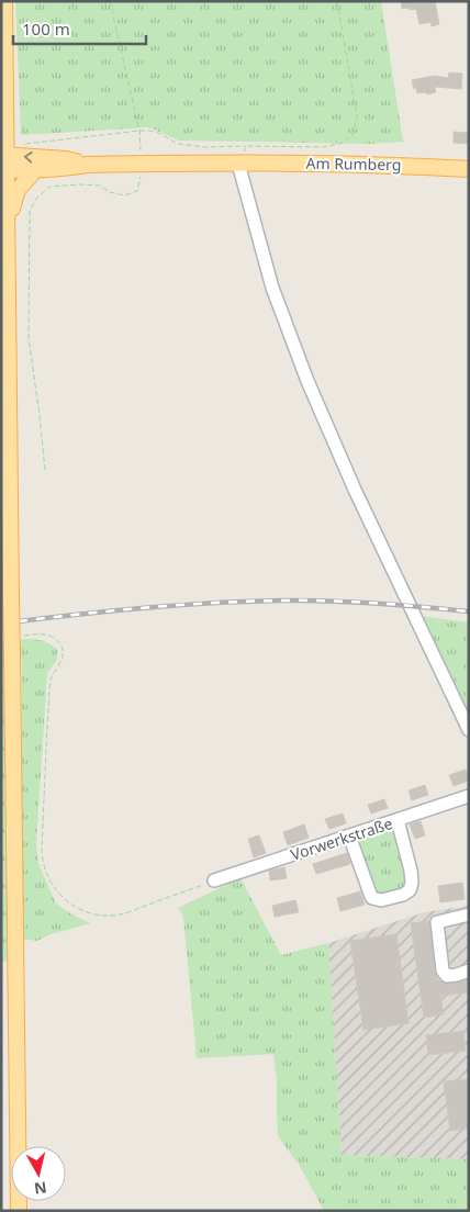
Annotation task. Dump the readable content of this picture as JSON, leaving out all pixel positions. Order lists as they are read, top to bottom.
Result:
{
  "streets": {
    "main road": ["Am Rumberg"],
    "street": ["Vorwerkstraße"]
  },
  "scale_bar": "100 m",
  "north": "bottom"
}
